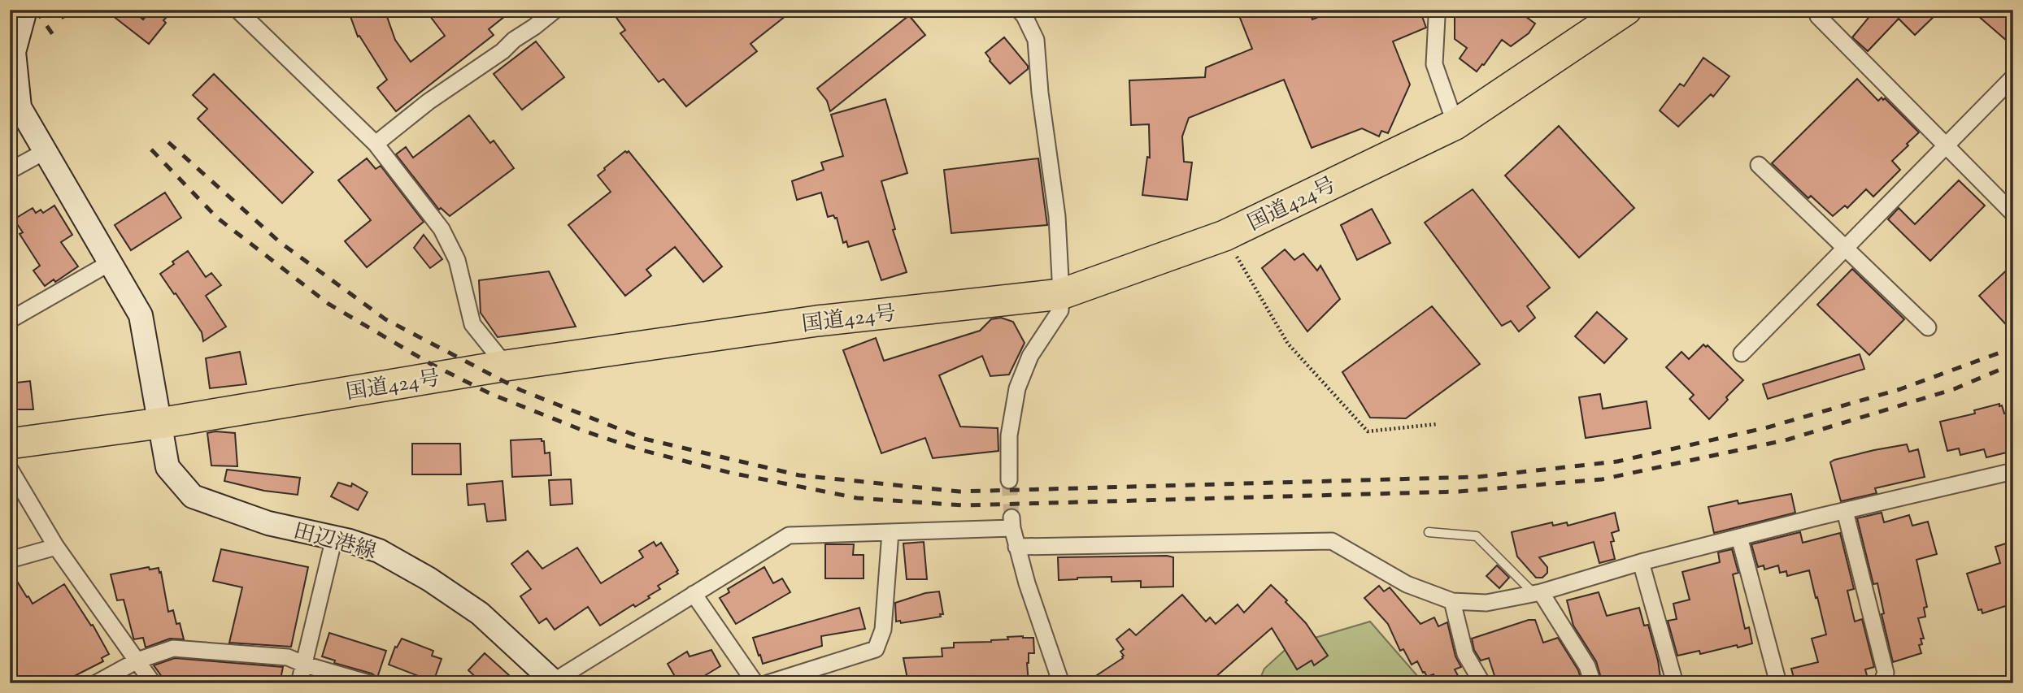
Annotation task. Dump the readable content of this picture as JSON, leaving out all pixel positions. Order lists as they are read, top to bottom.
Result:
{
  "streets": {
    "highway": ["国道424号"],
    "main road": ["田辺港線"]
  },
  "crossings": [
    ["国道424号", "田辺港線"]
  ]
}
